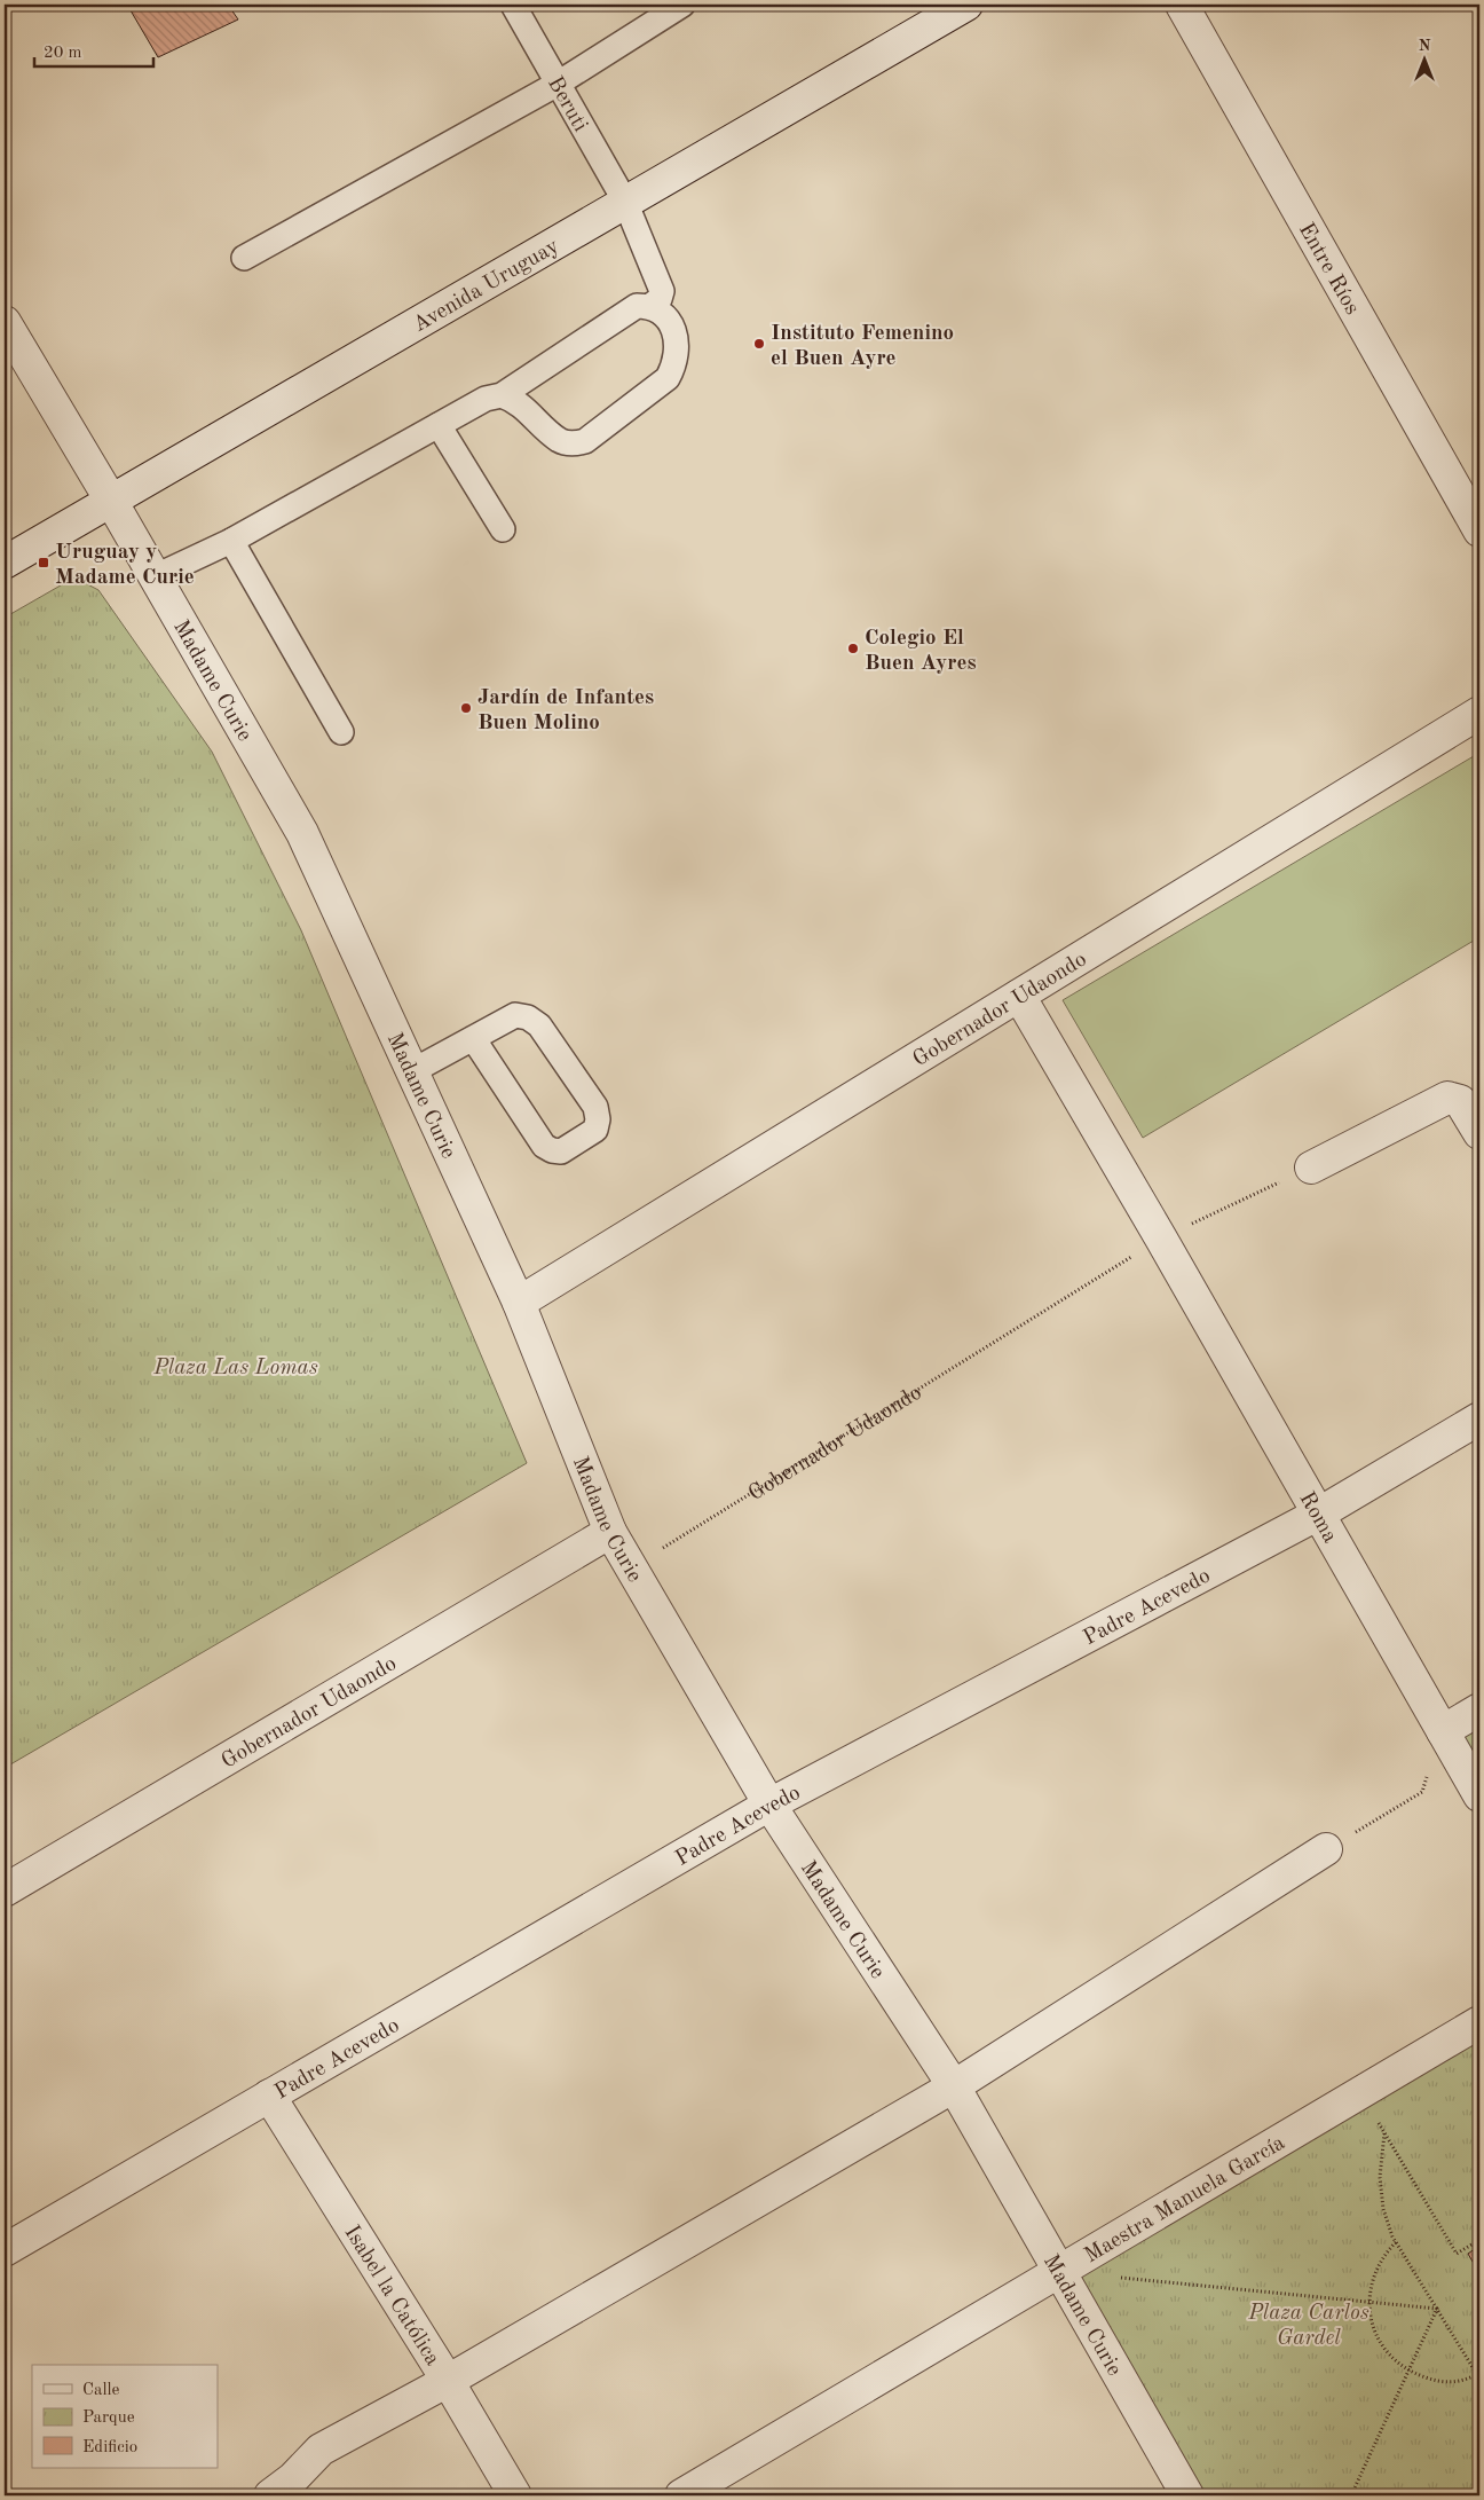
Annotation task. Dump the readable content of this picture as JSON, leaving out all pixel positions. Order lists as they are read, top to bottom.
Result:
{
  "streets": {
    "street": [
      "Entre Ríos",
      "Avenida Uruguay",
      "Madame Curie",
      "Gobernador Udaondo",
      "Roma",
      "Padre Acevedo",
      "Maestra Manuela García",
      "Isabel la Católica"
    ],
    "lane": ["Beruti"]
  },
  "crossings": [
    ["Beruti", "Avenida Uruguay"],
    ["Avenida Uruguay", "Madame Curie"],
    ["Madame Curie", "Gobernador Udaondo"],
    ["Madame Curie", "Padre Acevedo"],
    ["Madame Curie", "Maestra Manuela García"],
    ["Gobernador Udaondo", "Roma"],
    ["Roma", "Padre Acevedo"],
    ["Padre Acevedo", "Isabel la Católica"]
  ],
  "parks": ["Plaza Las Lomas", "Plaza Carlos Gardel"],
  "places": {
    "other": ["Instituto Femenino el Buen Ayre", "Colegio El Buen Ayres", "Jardín de Infantes Buen Molino"],
    "transit": ["Uruguay y Madame Curie"]
  },
  "legend": ["Calle", "Parque", "Edificio"],
  "scale_bar": "20 m",
  "north": "top"
}
